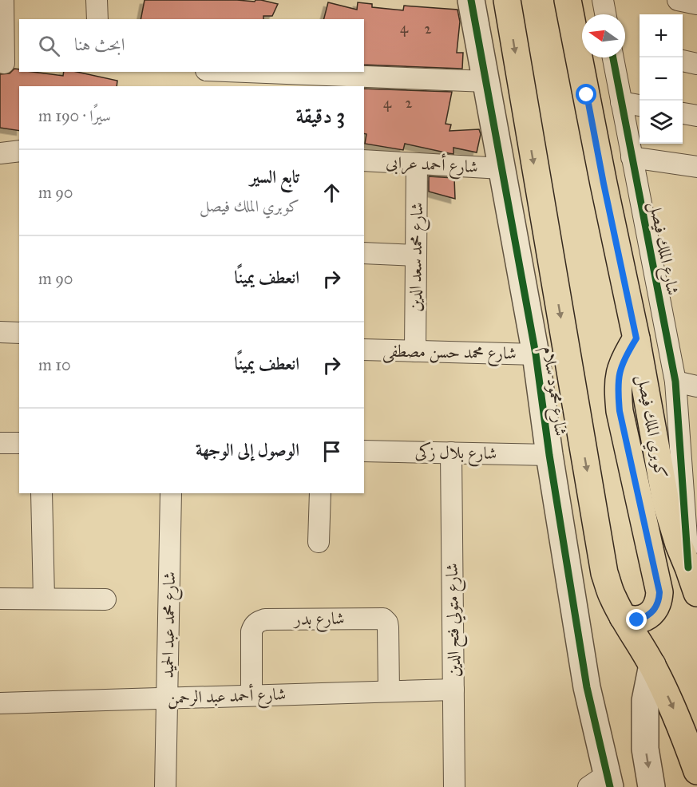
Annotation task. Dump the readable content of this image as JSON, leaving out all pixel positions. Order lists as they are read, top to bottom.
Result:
{
  "streets": {
    "main road": ["شارع الملك فيصل", "كوبري الملك فيصل"],
    "street": [
      "شارع أحمد عرابى",
      "شارع محمد سعد الدين",
      "شارع محمد حسن مصطفى",
      "شارع محمود سلام",
      "شارع بلال زكى",
      "شارع بدر",
      "شارع متولي فتح الدين",
      "شارع محمد عبد الحميد",
      "شارع أحمد عبد الرحمن"
    ]
  },
  "crossings": [
    ["شارع أحمد عرابى", "شارع محمد سعد الدين"],
    ["شارع أحمد عرابى", "شارع محمود سلام"],
    ["شارع الملك فيصل", "كوبري الملك فيصل"],
    ["شارع محمد سعد الدين", "شارع محمد حسن مصطفى"],
    ["شارع محمد حسن مصطفى", "شارع محمود سلام"],
    ["شارع محمود سلام", "شارع بلال زكى"],
    ["شارع بلال زكى", "شارع متولي فتح الدين"],
    ["شارع بدر", "شارع أحمد عبد الرحمن"],
    ["شارع متولي فتح الدين", "شارع أحمد عبد الرحمن"],
    ["شارع محمد عبد الحميد", "شارع أحمد عبد الرحمن"]
  ],
  "house_numbers": [
    "4",
    "2",
    "4",
    "2"
  ],
  "north": "left",
  "page": {
    "map_buttons": ["+", "−"],
    "search": "ابحث هنا",
    "heading": ["3 دقيقة", "سيرًا · 190 m"],
    "list": [
      ["تابع السير", "كوبري الملك فيصل", "90 m"],
      ["انعطف يمينًا", "90 m"],
      ["انعطف يمينًا", "10 m"],
      "الوصول إلى الوجهة"
    ]
  }
}
